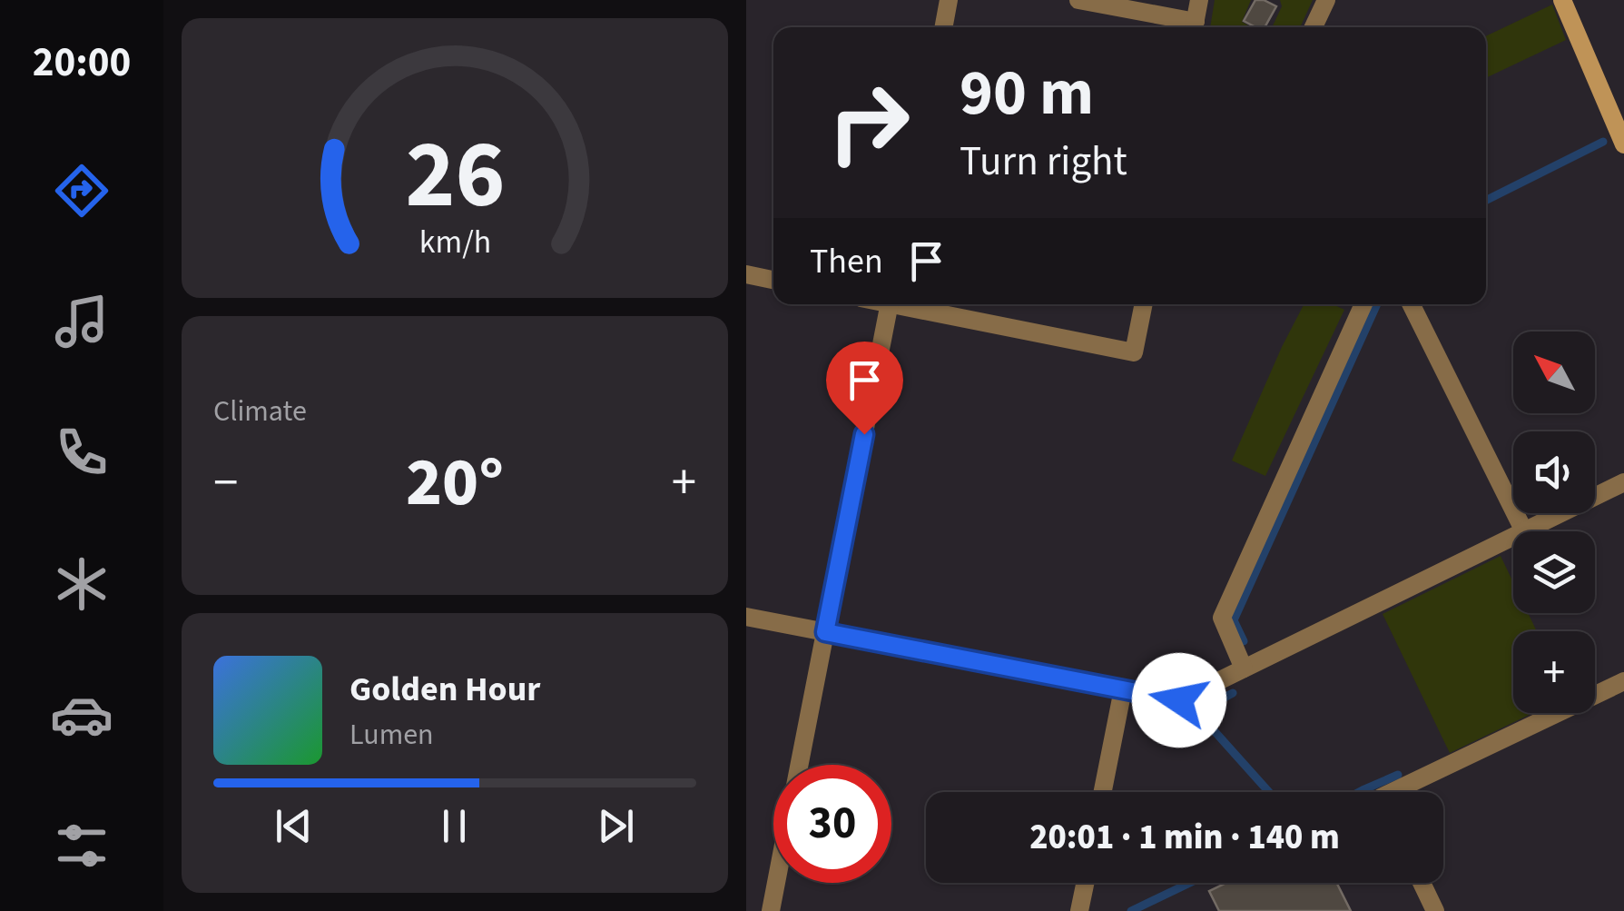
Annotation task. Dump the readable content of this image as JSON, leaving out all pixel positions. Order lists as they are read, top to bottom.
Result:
{
  "north": "top left",
  "page": {
    "tabs": "20:00",
    "turn": ["90 m", "Turn right"],
    "then": "Then",
    "tile": "Climate",
    "map_buttons": "+",
    "heat": ["−", "20°", "+"],
    "song": ["Golden Hour", "Lumen"],
    "limit": "30",
    "trip": "20:01 · 1 min · 140 m",
    "gauge": ["26", "km/h"]
  }
}
